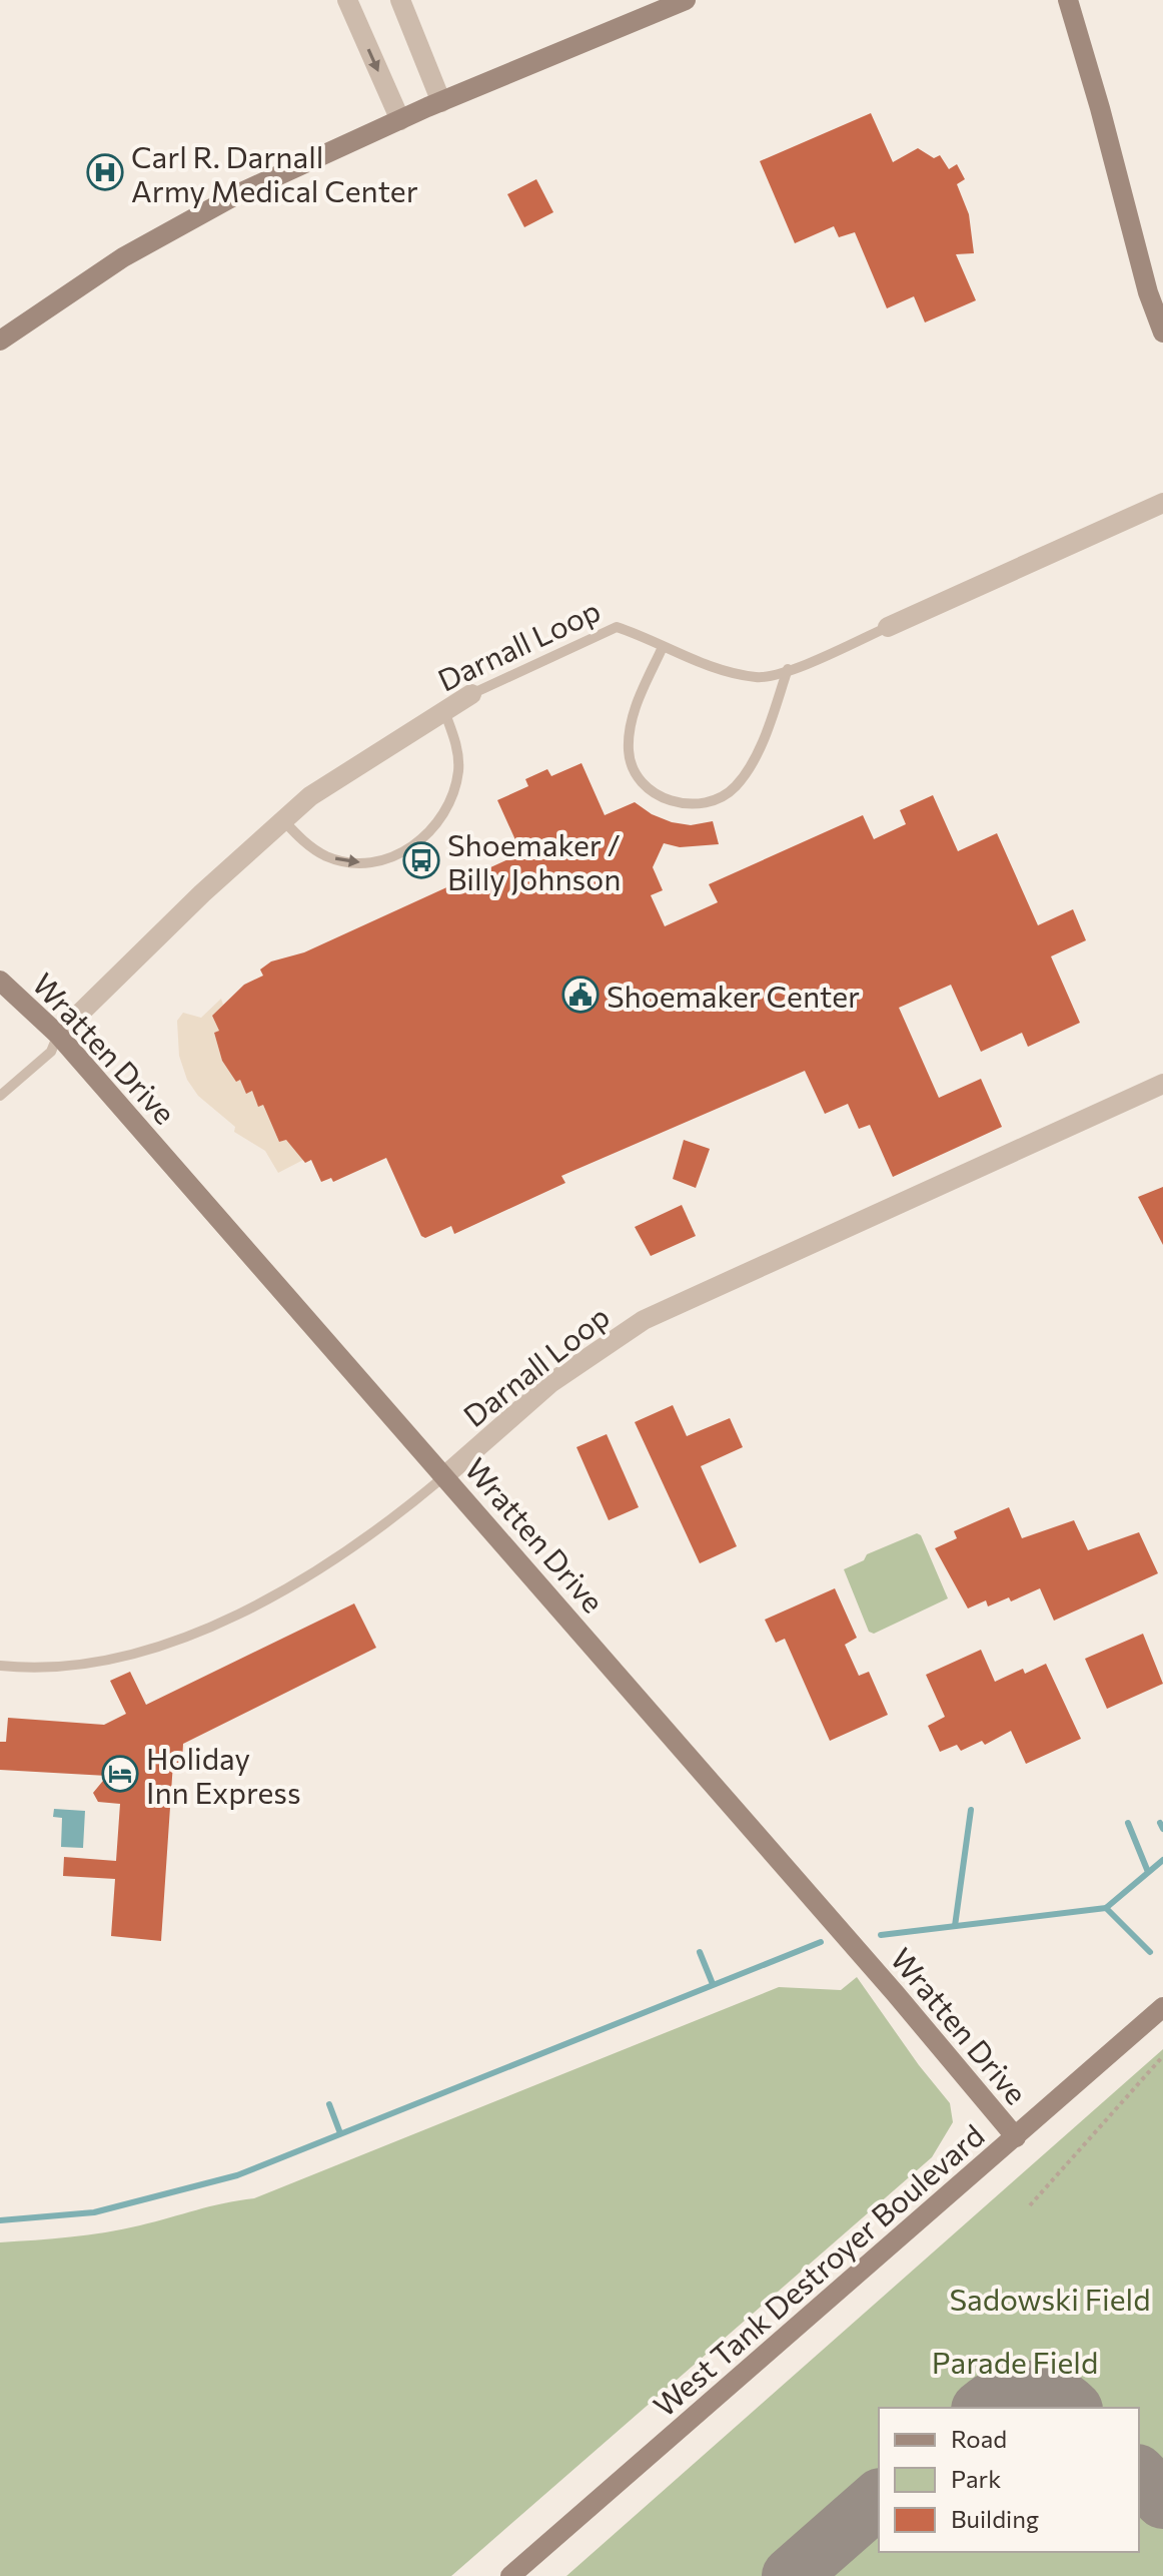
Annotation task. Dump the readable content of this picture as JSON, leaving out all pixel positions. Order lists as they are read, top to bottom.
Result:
{
  "streets": {
    "street": ["Darnall Loop", "Wratten Drive", "West Tank Destroyer Boulevard"]
  },
  "crossings": [
    ["Darnall Loop", "Wratten Drive"],
    ["Wratten Drive", "West Tank Destroyer Boulevard"]
  ],
  "parks": ["Sadowski Field", "Parade Field"],
  "places": {
    "hospital": ["Carl R. Darnall Army Medical Center"],
    "bus stop": ["Shoemaker / Billy Johnson"],
    "public building": ["Shoemaker Center"],
    "hotel": ["Holiday Inn Express"]
  },
  "legend": ["Road", "Park", "Building"]
}
